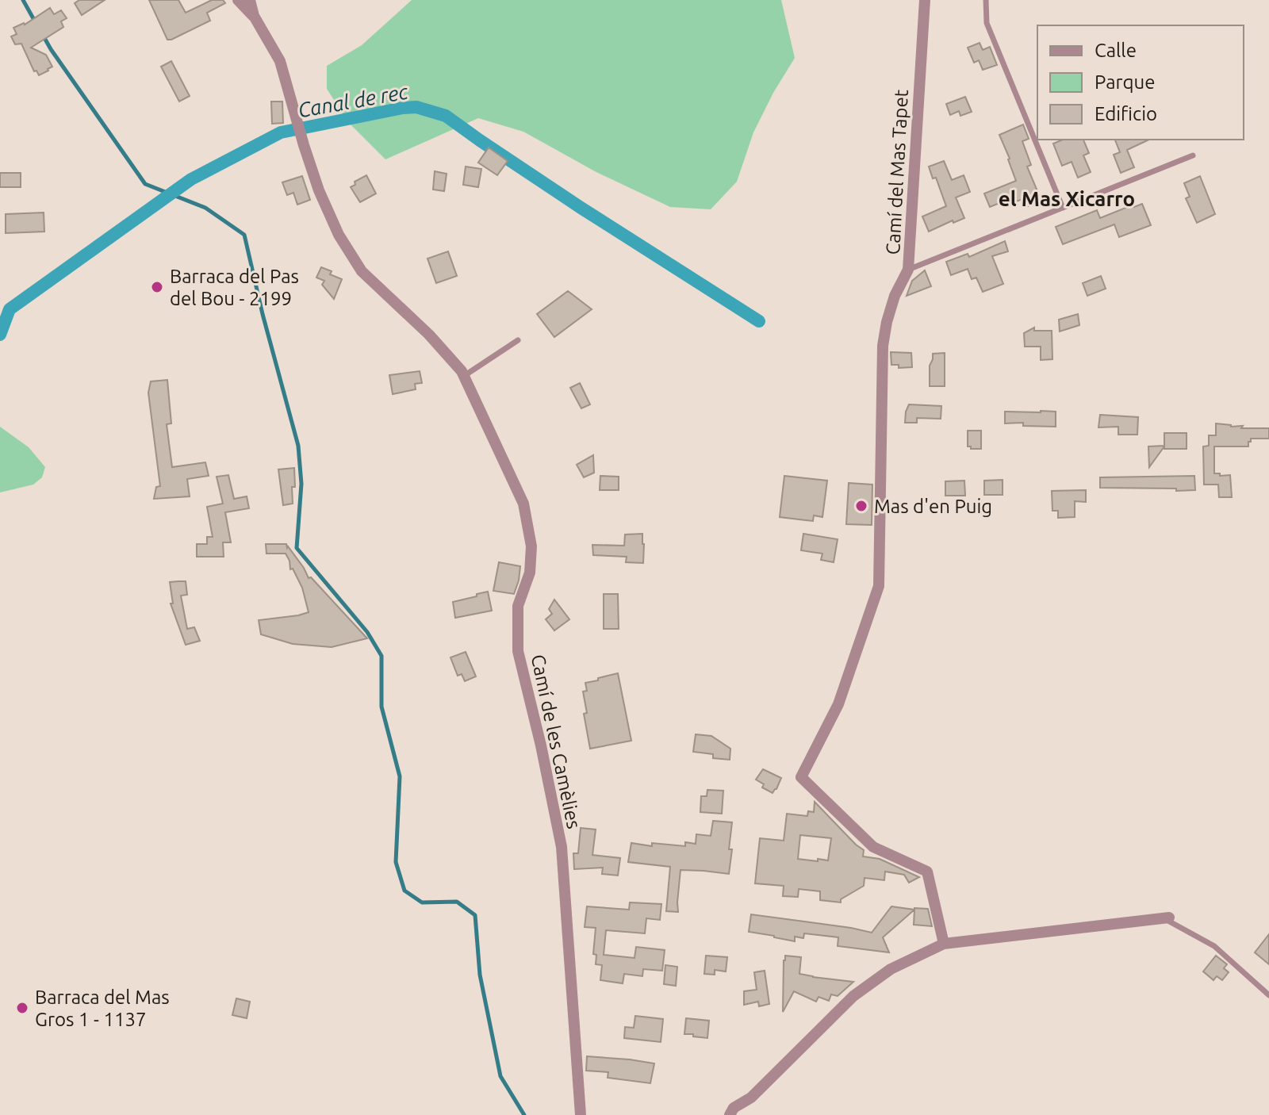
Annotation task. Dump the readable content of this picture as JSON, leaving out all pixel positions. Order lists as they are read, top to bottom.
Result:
{
  "streets": {
    "street": ["Camí del Mas Tapet", "Camí de les Camèlies"]
  },
  "districts": ["el Mas Xicarro"],
  "water": ["Canal de rec"],
  "places": ["Barraca del Pas del Bou - 2199", "Mas d'en Puig", "Barraca del Mas Gros 1 - 1137"],
  "legend": ["Calle", "Parque", "Edificio"]
}
